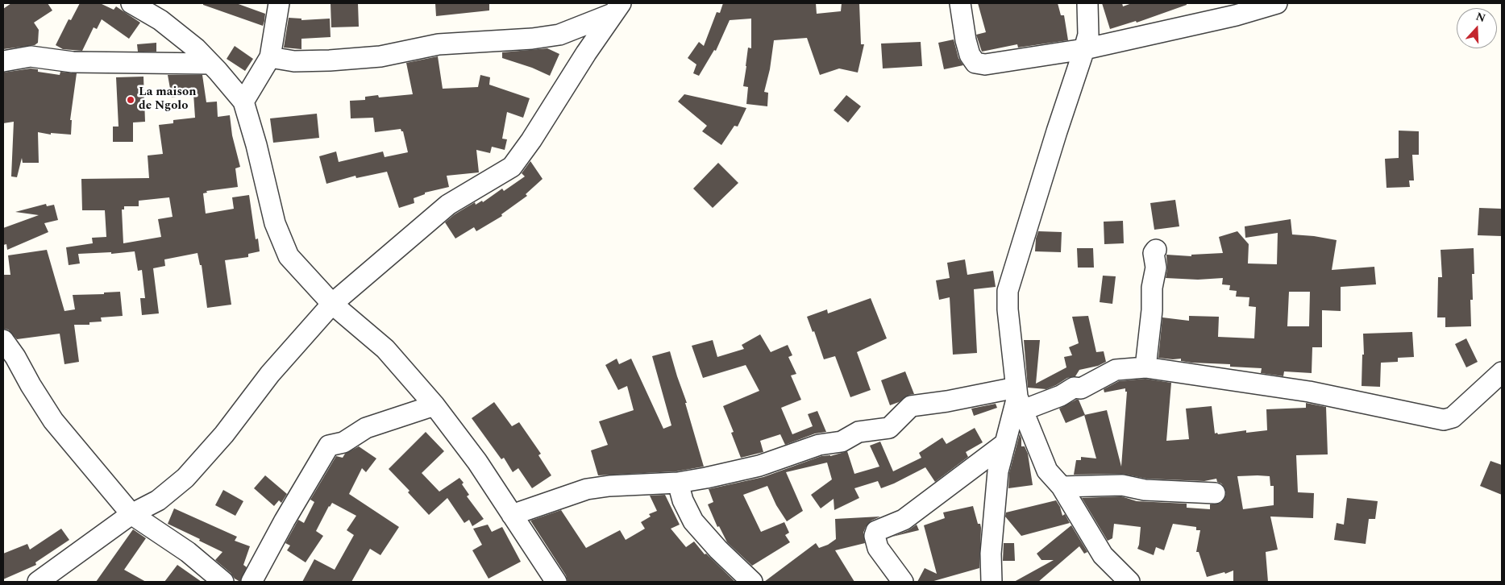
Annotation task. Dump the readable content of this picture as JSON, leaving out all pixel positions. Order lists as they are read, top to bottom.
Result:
{
  "places": ["La maison de Ngolo"],
  "north": "top"
}
